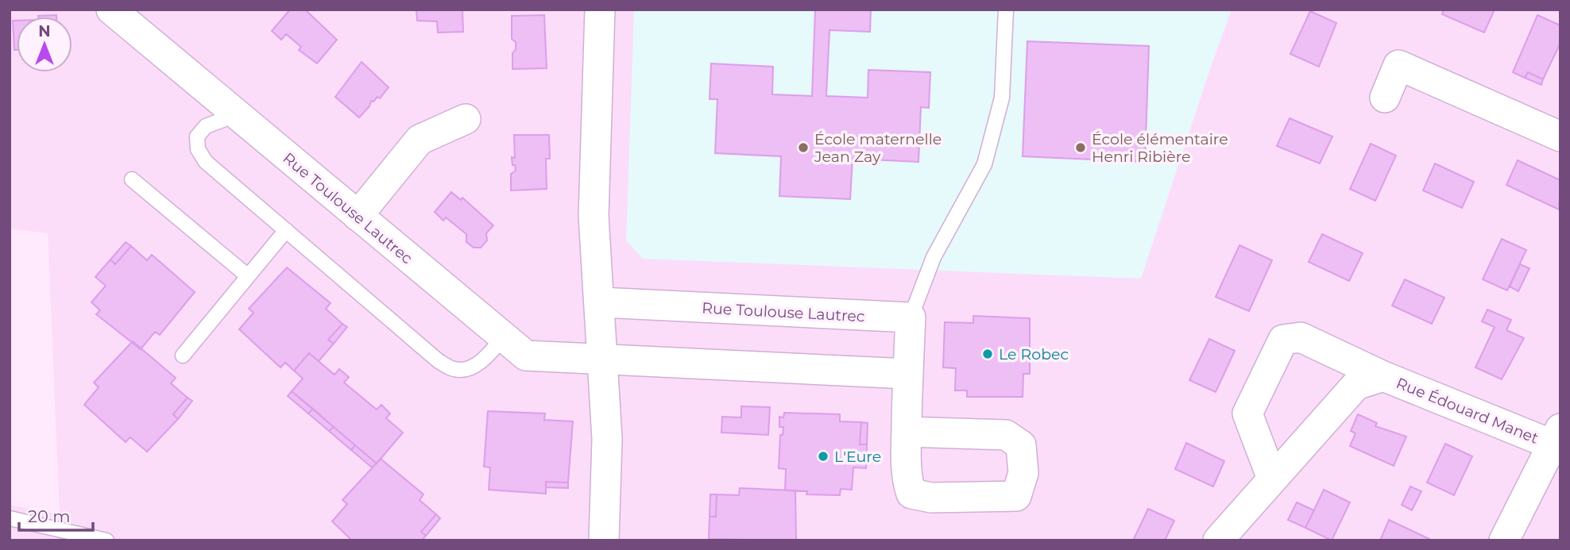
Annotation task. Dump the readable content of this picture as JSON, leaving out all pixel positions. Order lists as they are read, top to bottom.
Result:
{
  "streets": {
    "street": ["Rue Toulouse Lautrec", "Rue Édouard Manet"]
  },
  "places": [
    "École maternelle Jean Zay",
    "École élémentaire Henri Ribière",
    "Le Robec",
    "L'Eure"
  ],
  "scale_bar": "20 m",
  "north": "top"
}
